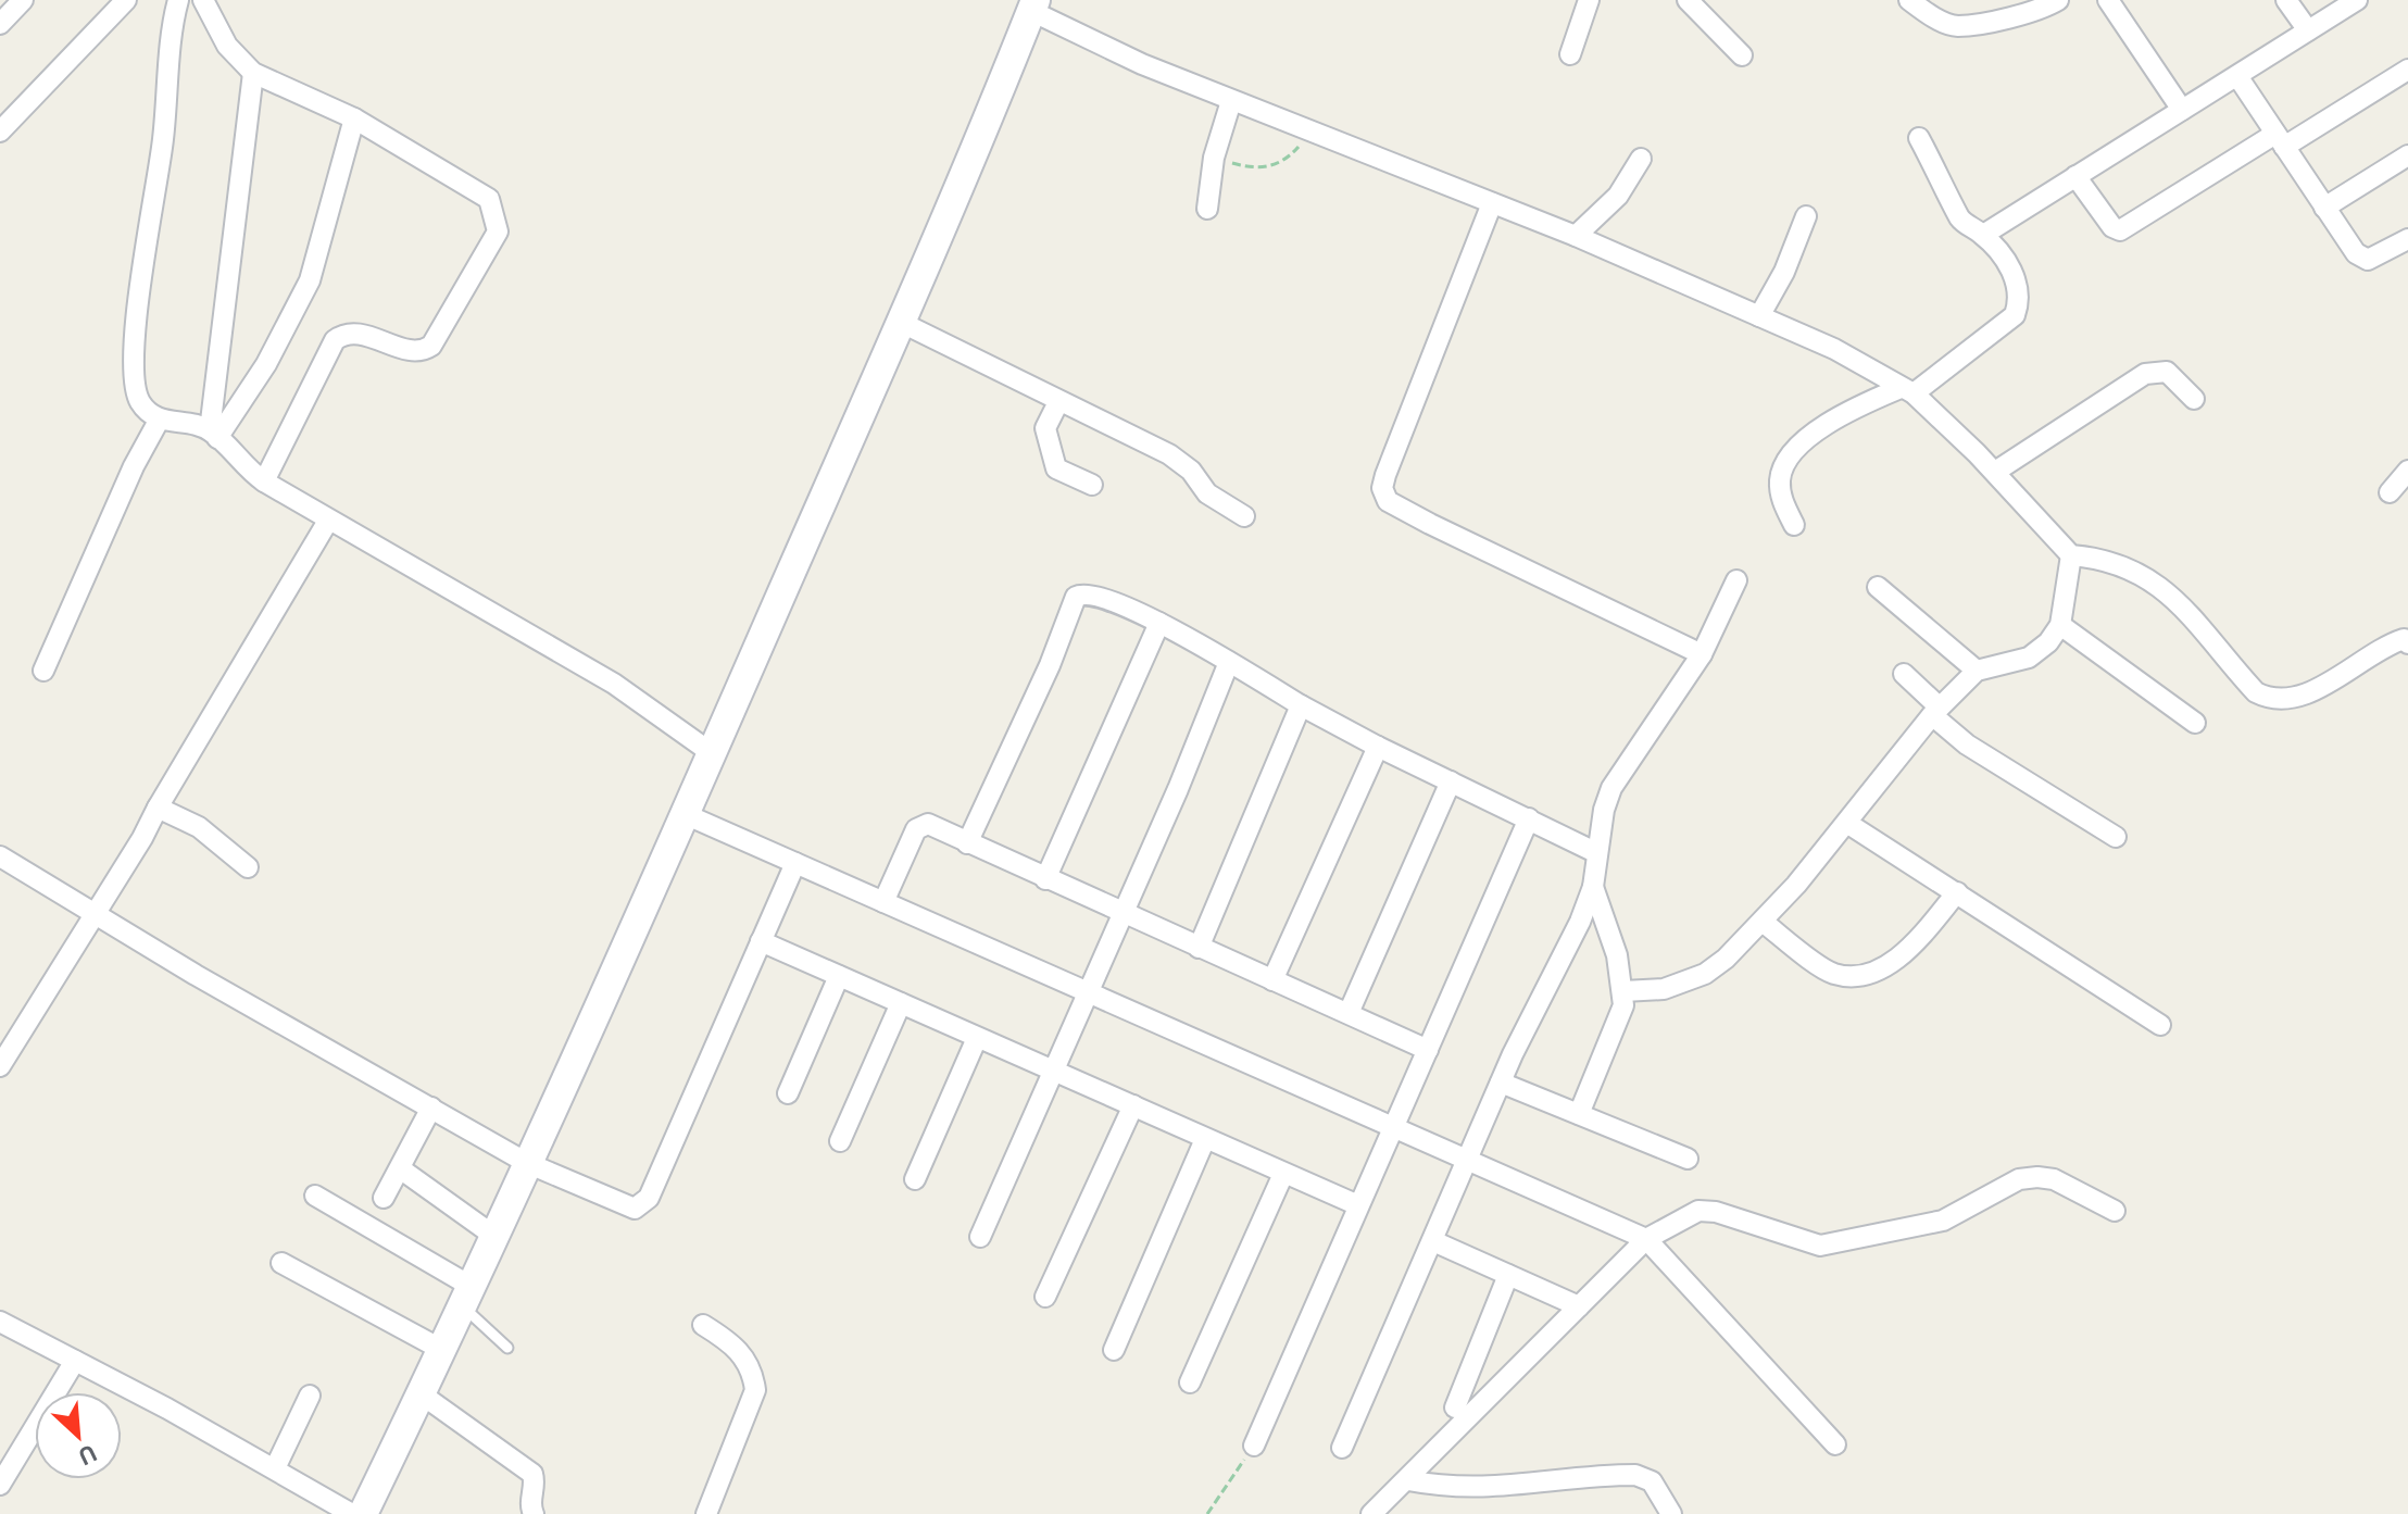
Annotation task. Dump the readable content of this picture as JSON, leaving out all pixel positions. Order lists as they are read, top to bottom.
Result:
{
  "north": "bottom right"
}
